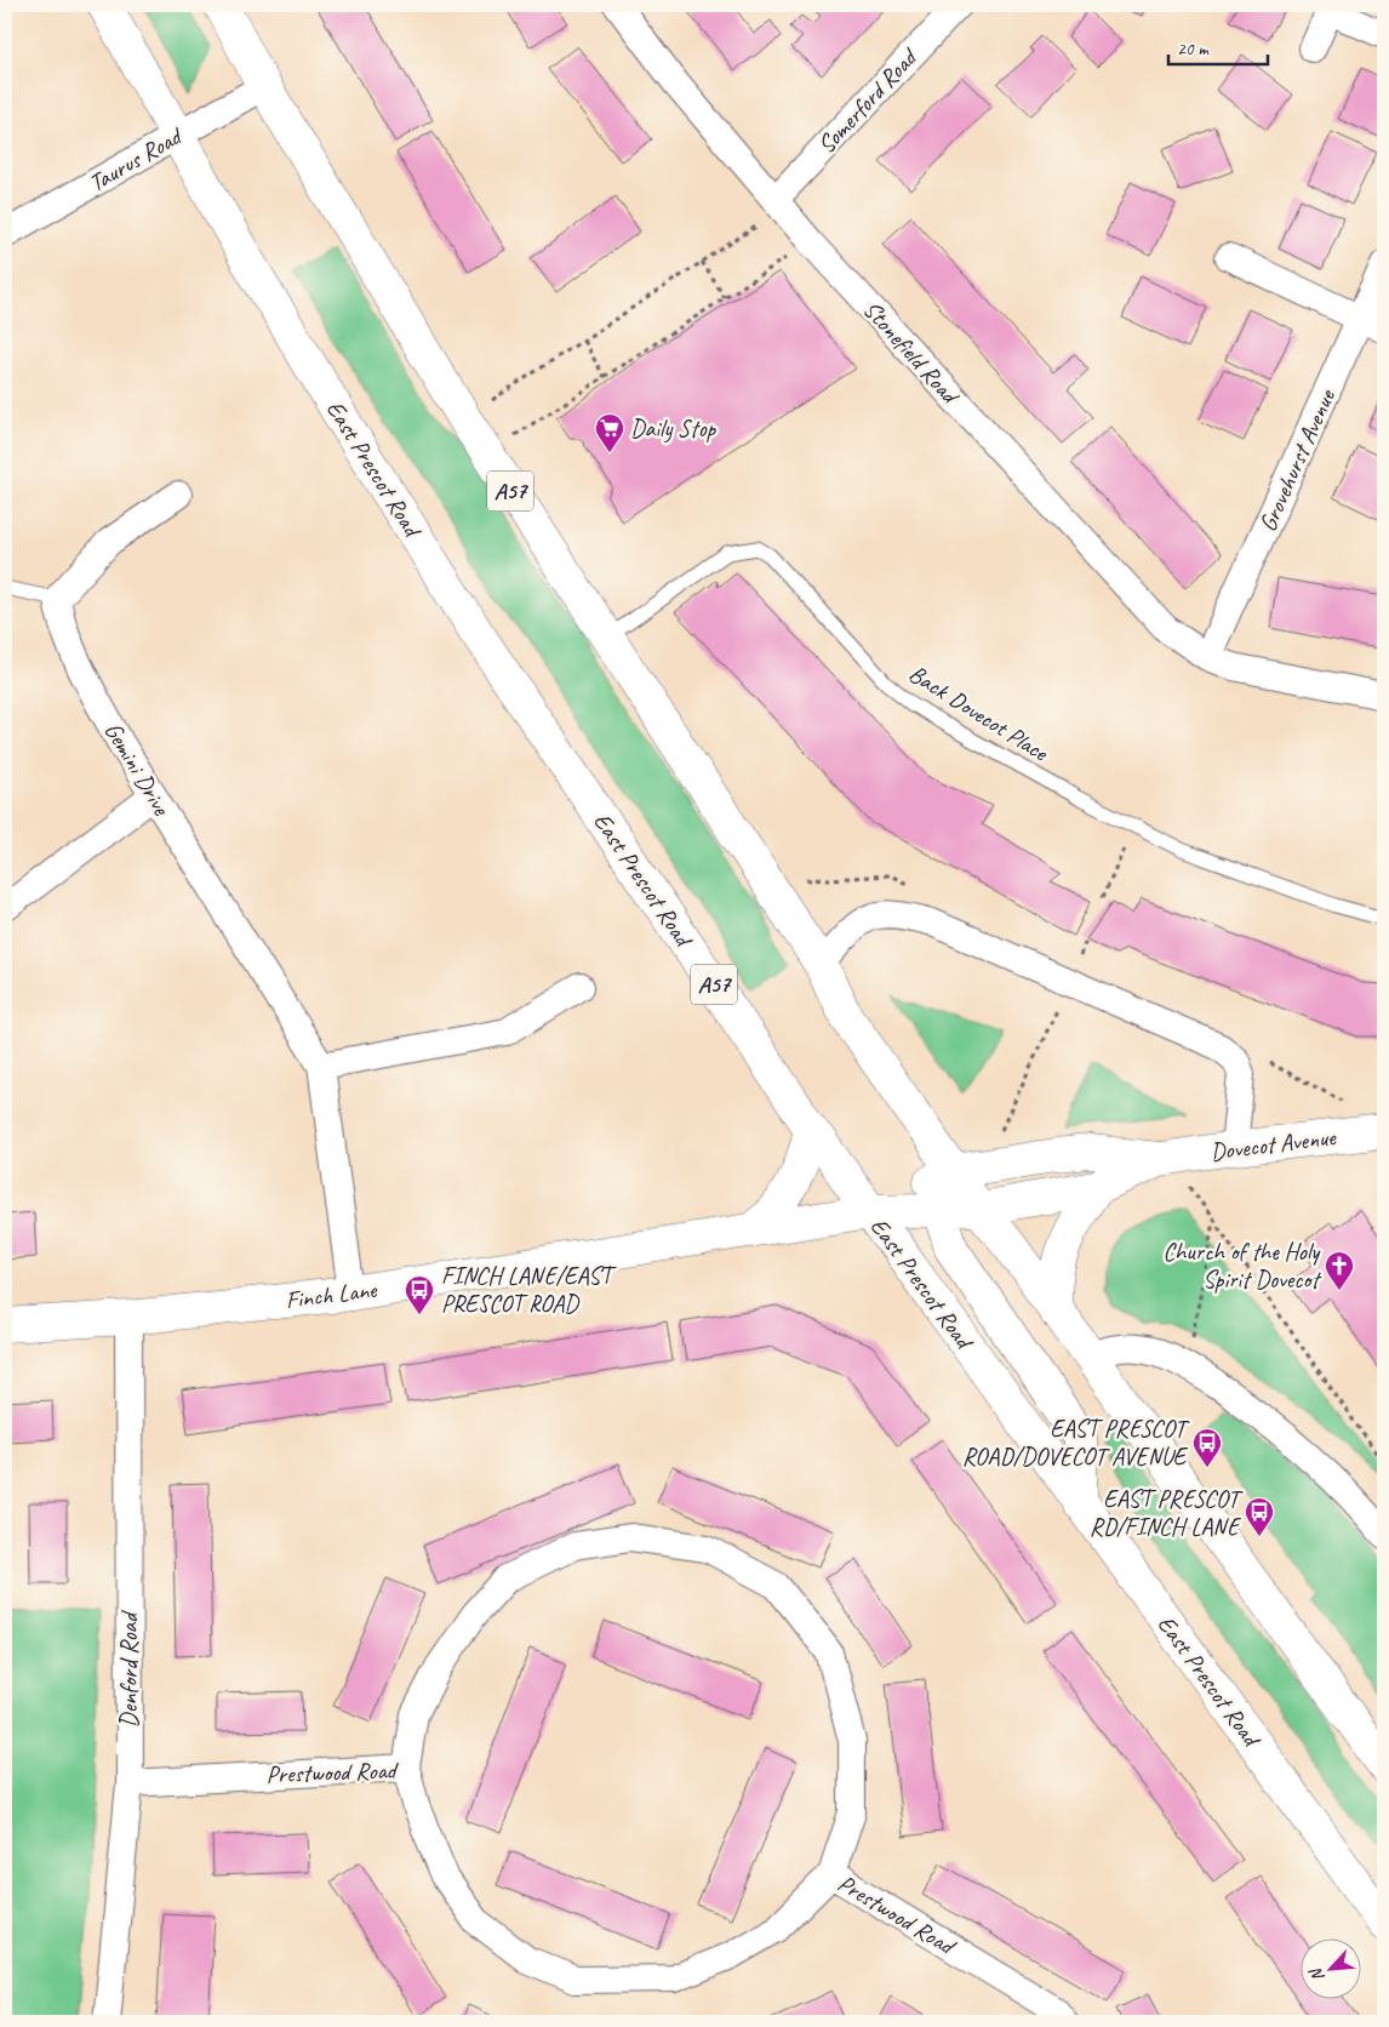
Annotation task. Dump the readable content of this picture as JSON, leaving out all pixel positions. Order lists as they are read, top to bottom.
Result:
{
  "streets": {
    "main road": [
      "East Prescot Road",
      "A57",
      "Dovecot Avenue",
      "Finch Lane"
    ],
    "street": [
      "Somerford Road",
      "Taurus Road",
      "Stonefield Road",
      "Grovehurst Avenue",
      "Gemini Drive",
      "Denford Road",
      "Prestwood Road"
    ],
    "lane": ["Back Dovecot Place"]
  },
  "crossings": [
    ["Somerford Road", "Stonefield Road"],
    ["Taurus Road", "East Prescot Road"],
    ["Taurus Road", "A57"],
    ["Stonefield Road", "Grovehurst Avenue"],
    ["East Prescot Road", "Finch Lane"],
    ["A57", "Back Dovecot Place"],
    ["A57", "Dovecot Avenue"],
    ["A57", "Finch Lane"],
    ["Gemini Drive", "Finch Lane"],
    ["Dovecot Avenue", "Finch Lane"],
    ["Finch Lane", "Denford Road"],
    ["Denford Road", "Prestwood Road"]
  ],
  "places": {
    "supermarket": ["Daily Stop"],
    "church": ["Church of the Holy Spirit Dovecot"],
    "bus stop": ["FINCH LANE/EAST PRESCOT ROAD", "EAST PRESCOT ROAD/DOVECOT AVENUE", "EAST PRESCOT RD/FINCH LANE"]
  },
  "scale_bar": "20 m",
  "north": "bottom left"
}
